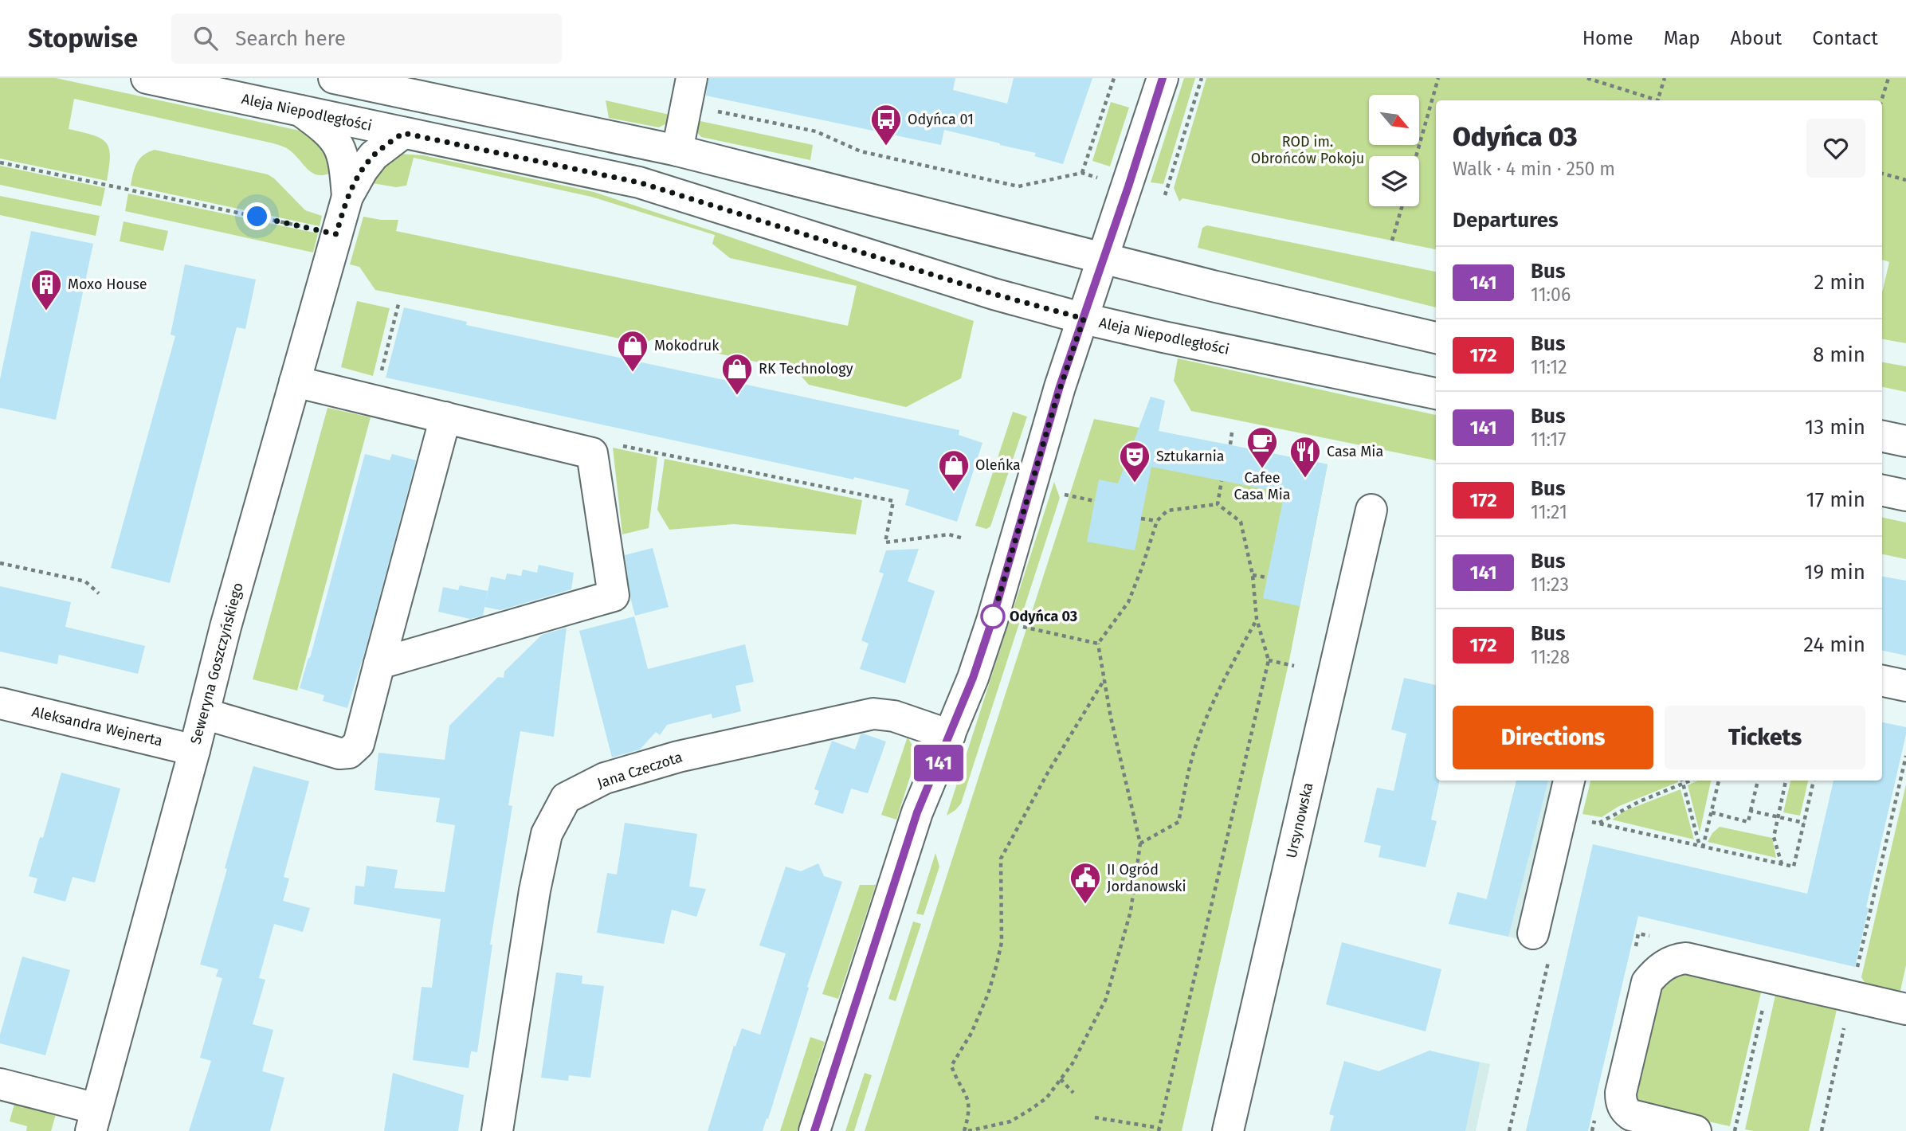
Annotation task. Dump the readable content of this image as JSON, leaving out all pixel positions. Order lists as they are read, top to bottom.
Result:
{
  "streets": {
    "street": [
      "Aleja Niepodległości",
      "Seweryna Goszczyńskiego",
      "Aleksandra Wejnerta",
      "Jana Czeczota",
      "Ursynowska"
    ]
  },
  "crossings": [
    ["Aleja Niepodległości", "Seweryna Goszczyńskiego"],
    ["Seweryna Goszczyńskiego", "Aleksandra Wejnerta"]
  ],
  "parks": ["ROD im. Obrońców Pokoju"],
  "places": {
    "bus stop": ["Odyńca 01"],
    "building": ["Moxo House"],
    "shop": ["Mokodruk", "RK Technology", "Oleńka"],
    "cafe": ["Cafee Casa Mia"],
    "restaurant": ["Casa Mia"],
    "theatre": ["Sztukarnia"],
    "other": ["Odyńca 03"],
    "public building": ["II Ogród Jordanowski"]
  },
  "lines": ["bus line 141"],
  "north": "bottom right",
  "page": {
    "header": "Stopwise",
    "search": "Search here",
    "nav": [
      "Home",
      "Map",
      "About",
      "Contact"
    ],
    "on_map": "141",
    "heading": [
      ["Odyńca 03", "Walk · 4 min · 250 m"],
      "Departures"
    ],
    "list": [
      {
        "mark": "141",
        "name": "Bus",
        "note": "11:06",
        "value": "2 min"
      },
      {
        "mark": "172",
        "name": "Bus",
        "note": "11:12",
        "value": "8 min"
      },
      {
        "mark": "141",
        "name": "Bus",
        "note": "11:17",
        "value": "13 min"
      },
      {
        "mark": "172",
        "name": "Bus",
        "note": "11:21",
        "value": "17 min"
      },
      {
        "mark": "141",
        "name": "Bus",
        "note": "11:23",
        "value": "19 min"
      },
      {
        "mark": "172",
        "name": "Bus",
        "note": "11:28",
        "value": "24 min"
      }
    ],
    "buttons": ["Directions", "Tickets"]
  }
}
